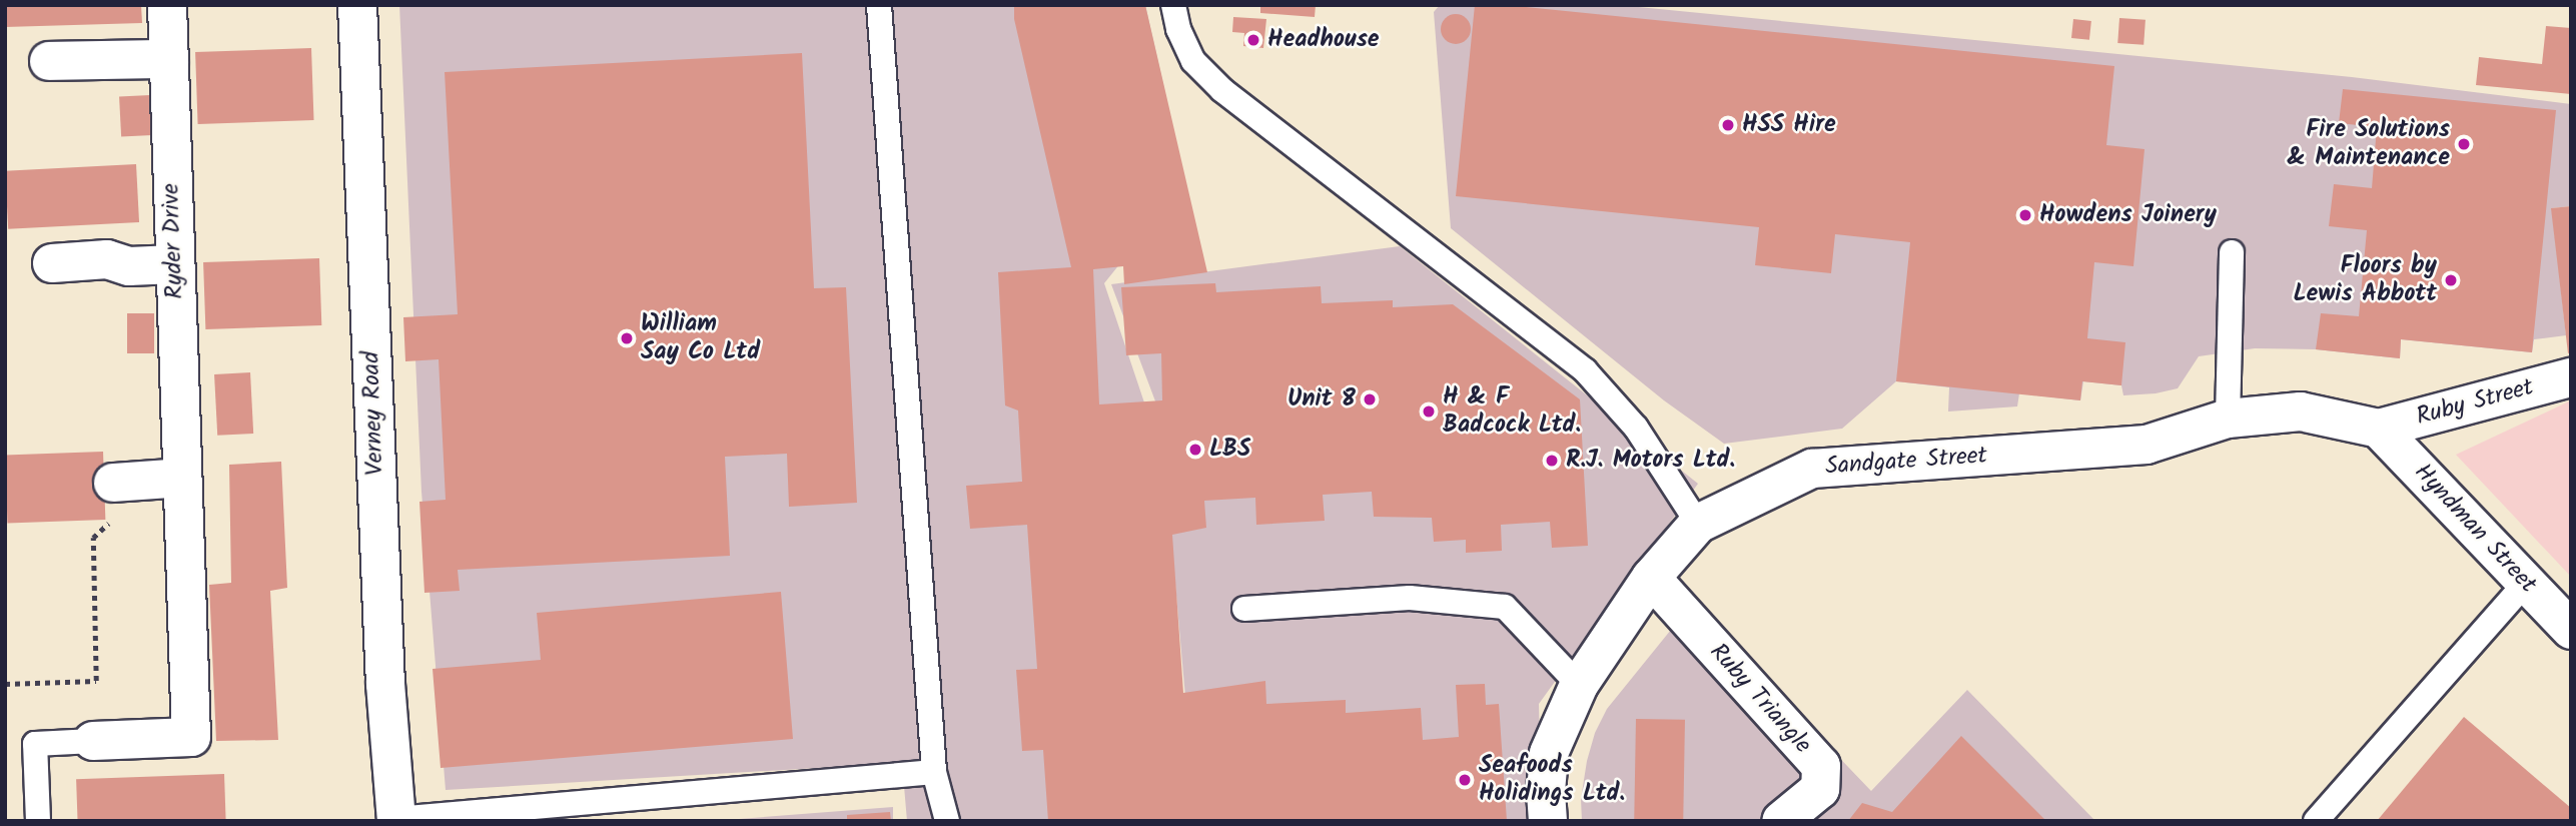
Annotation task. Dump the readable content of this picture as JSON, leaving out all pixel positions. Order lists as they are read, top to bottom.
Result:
{
  "streets": {
    "street": [
      "Ryder Drive",
      "Ruby Street",
      "Verney Road",
      "Sandgate Street",
      "Hyndman Street",
      "Ruby Triangle"
    ]
  },
  "crossings": [
    ["Ruby Street", "Sandgate Street"],
    ["Ruby Street", "Hyndman Street"],
    ["Sandgate Street", "Hyndman Street"],
    ["Sandgate Street", "Ruby Triangle"]
  ],
  "places": [
    "Headhouse",
    "HSS Hire",
    "Fire Solutions & Maintenance",
    "Howdens Joinery",
    "Floors by Lewis Abbott",
    "William Say Co Ltd",
    "Unit 8",
    "H & F Badcock Ltd.",
    "LBS",
    "R.J. Motors Ltd.",
    "Seafoods Holidings Ltd."
  ]
}
